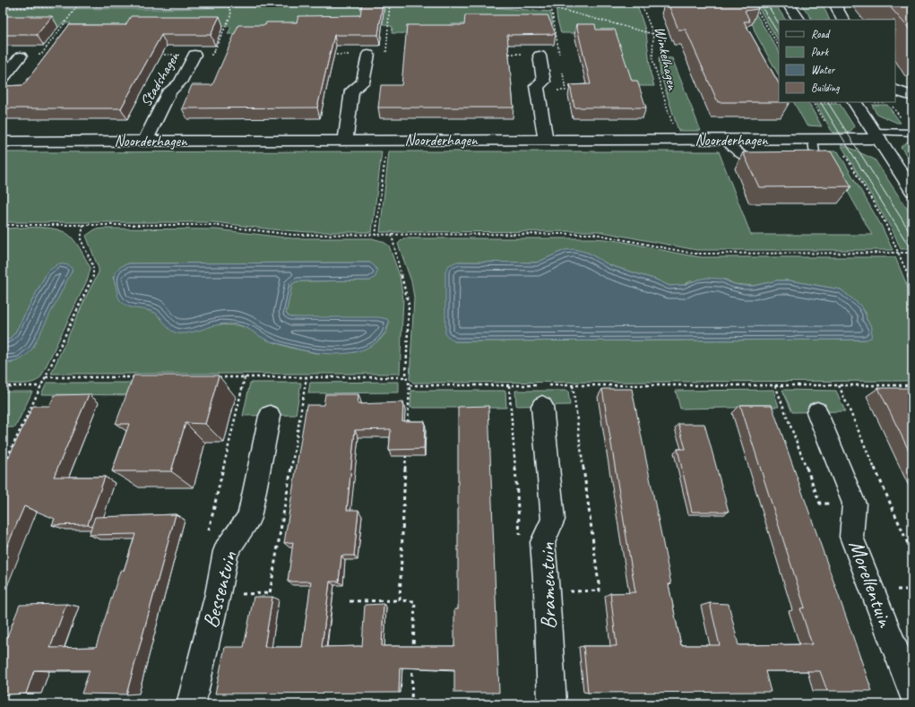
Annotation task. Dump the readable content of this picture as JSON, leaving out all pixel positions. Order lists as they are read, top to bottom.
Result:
{
  "streets": {
    "street": [
      "Stadshagen",
      "Noorderhagen",
      "Morellentuin",
      "Bramentuin",
      "Bessentuin"
    ],
    "path": ["Winkelhagen"]
  },
  "crossings": [
    ["Winkelhagen", "Noorderhagen"],
    ["Stadshagen", "Noorderhagen"]
  ],
  "legend": [
    "Road",
    "Park",
    "Water",
    "Building"
  ]
}
